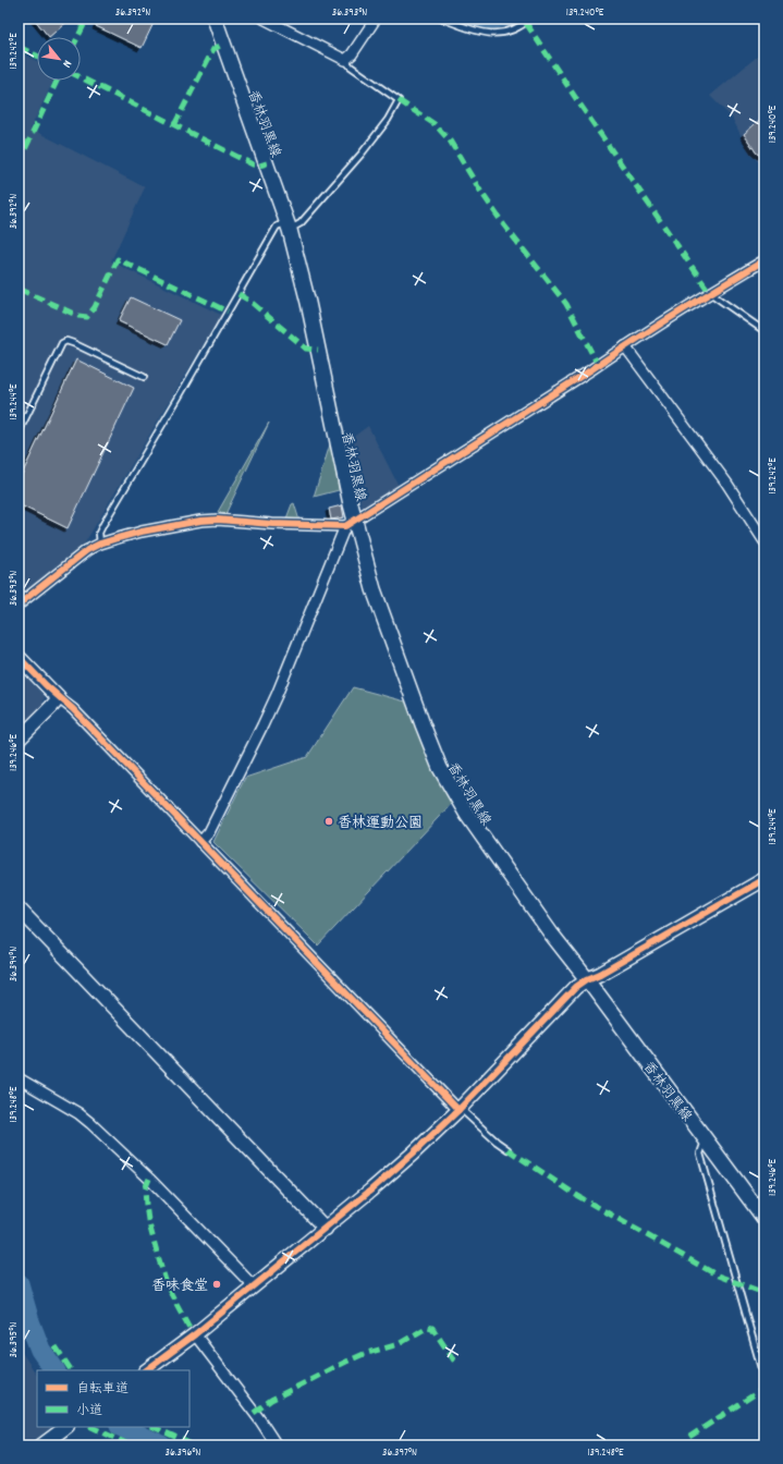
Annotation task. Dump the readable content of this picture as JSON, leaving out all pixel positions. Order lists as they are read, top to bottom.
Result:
{
  "streets": {
    "main road": ["香林羽黒線"]
  },
  "places": ["香林運動公園", "香味食堂"],
  "legend": ["自転車道", "小道"],
  "north": "bottom right",
  "coordinates": [
    "36.392°N",
    "36.393°N",
    "139.240°E",
    "139.242°E",
    "139.244°E",
    "139.246°E",
    "36.394°N",
    "139.248°E",
    "36.395°N",
    "36.396°N",
    "36.397°N"
  ]
}
